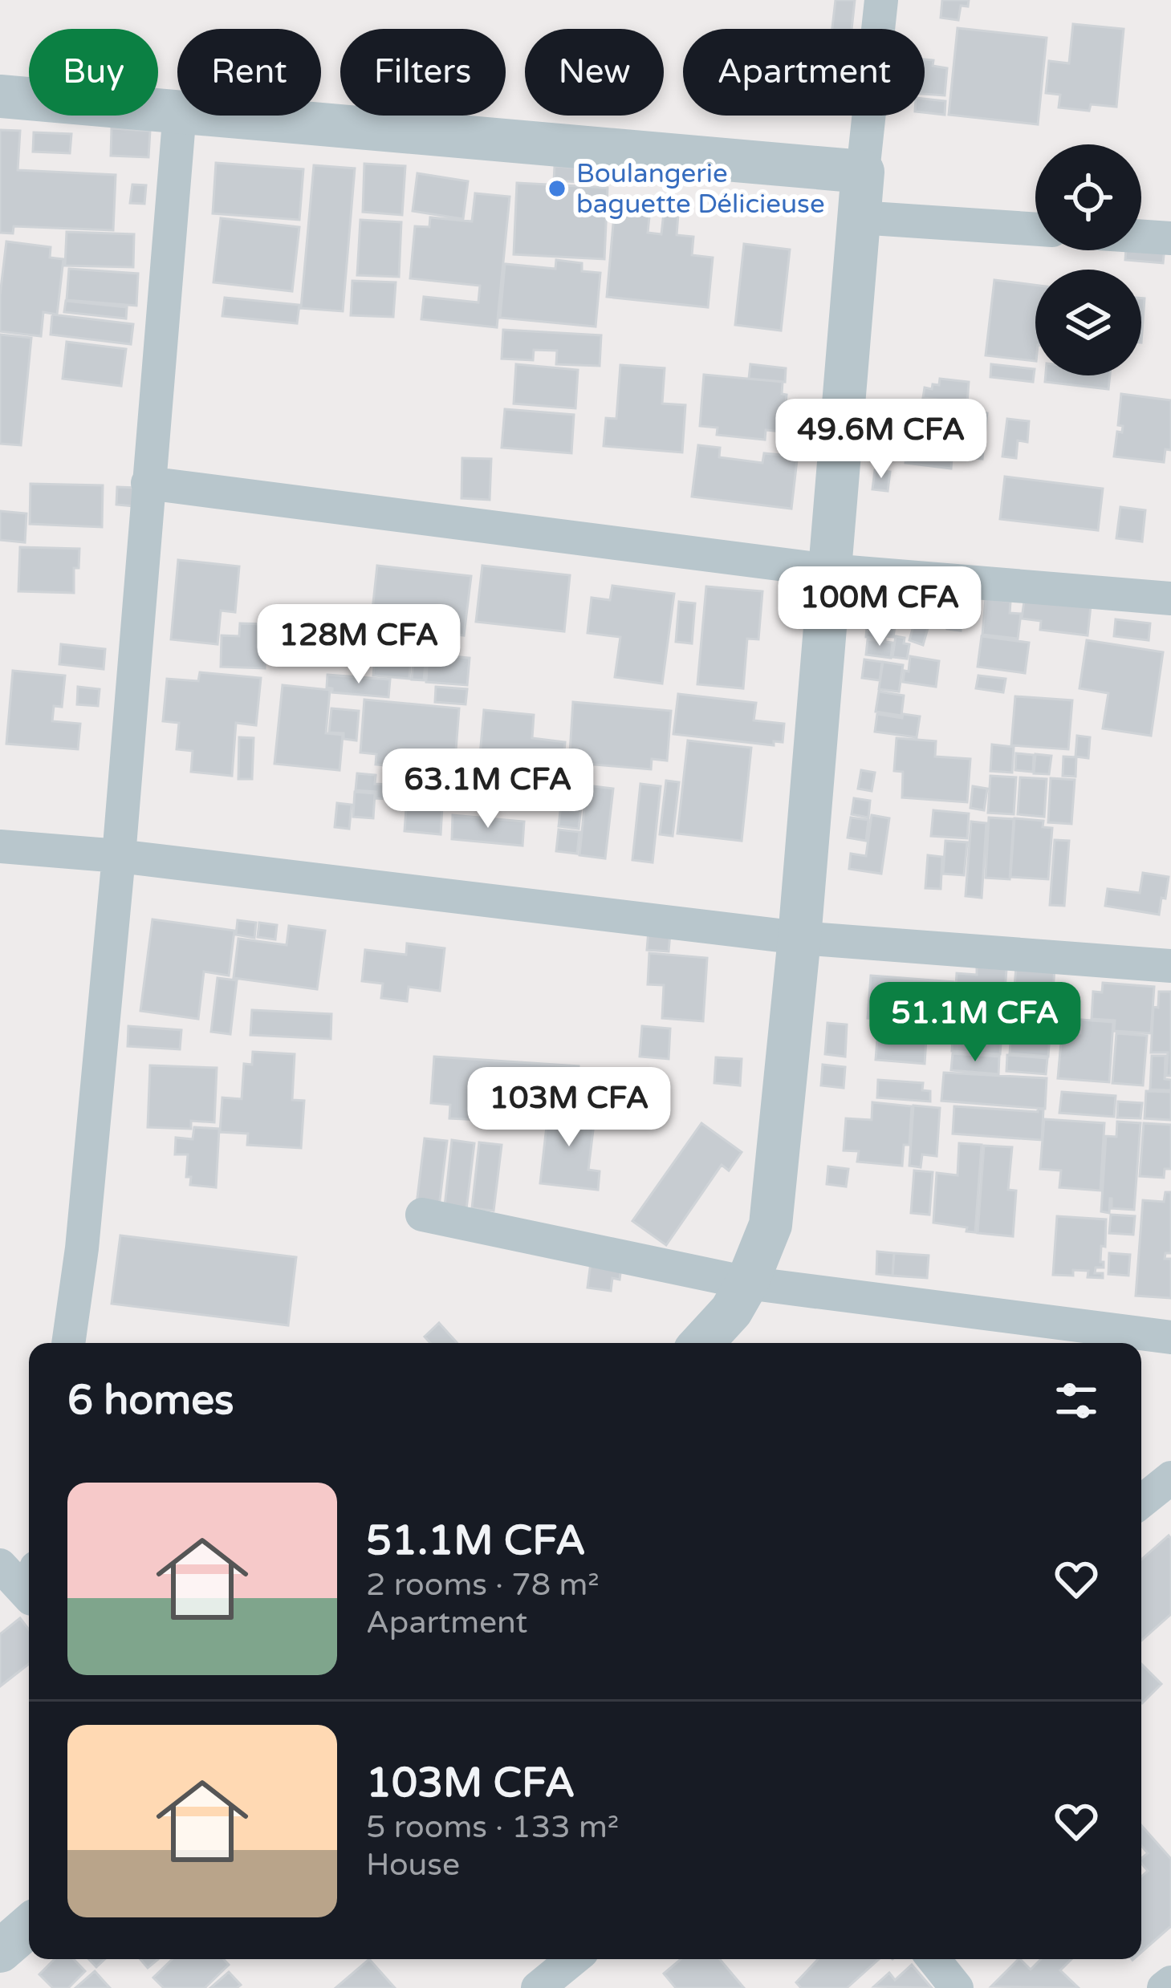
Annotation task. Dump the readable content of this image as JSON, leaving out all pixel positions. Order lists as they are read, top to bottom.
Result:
{
  "places": ["Boulangerie baguette Délicieuse"],
  "page": {
    "chip": [
      "Buy",
      "Rent",
      "Filters",
      "New",
      "Apartment"
    ],
    "price": [
      "49.6M CFA",
      "100M CFA",
      "128M CFA",
      "63.1M CFA",
      "51.1M CFA",
      "103M CFA"
    ],
    "heading": "6 homes",
    "list": [
      {
        "name": "51.1M CFA",
        "note": "2 rooms · 78 m² · Apartment"
      },
      {
        "name": "103M CFA",
        "note": "5 rooms · 133 m² · House"
      }
    ]
  }
}
